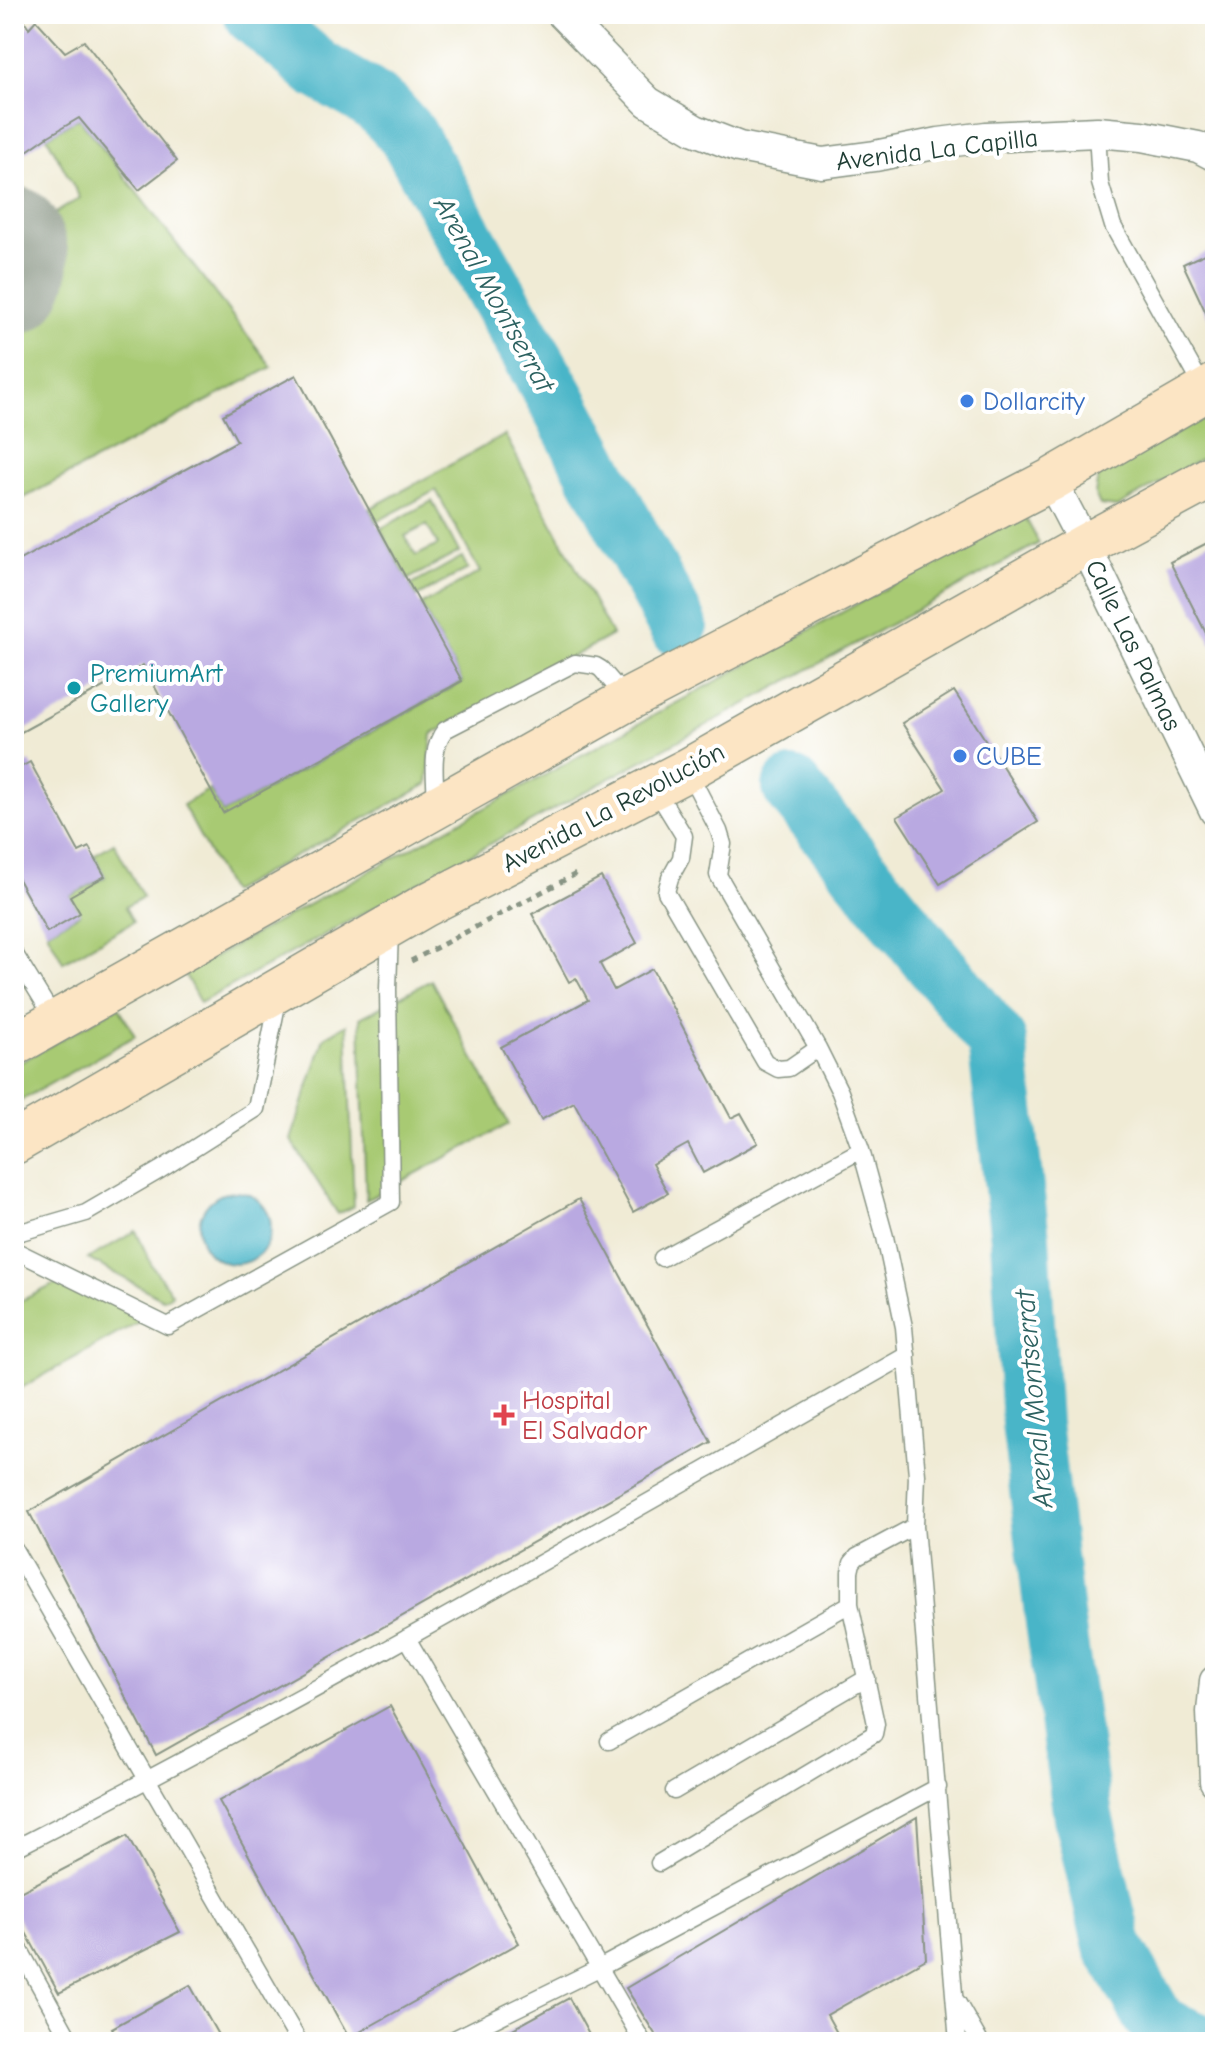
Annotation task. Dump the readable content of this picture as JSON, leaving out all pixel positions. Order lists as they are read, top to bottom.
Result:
{
  "streets": {
    "main road": ["Avenida La Revolución"],
    "street": ["Avenida La Capilla", "Calle Las Palmas"]
  },
  "crossings": [
    ["Calle Las Palmas", "Avenida La Revolución"]
  ],
  "water": ["Arenal Montserrat"],
  "places": {
    "other": ["Dollarcity", "PremiumArt Gallery", "CUBE"],
    "health": ["Hospital El Salvador"]
  }
}
